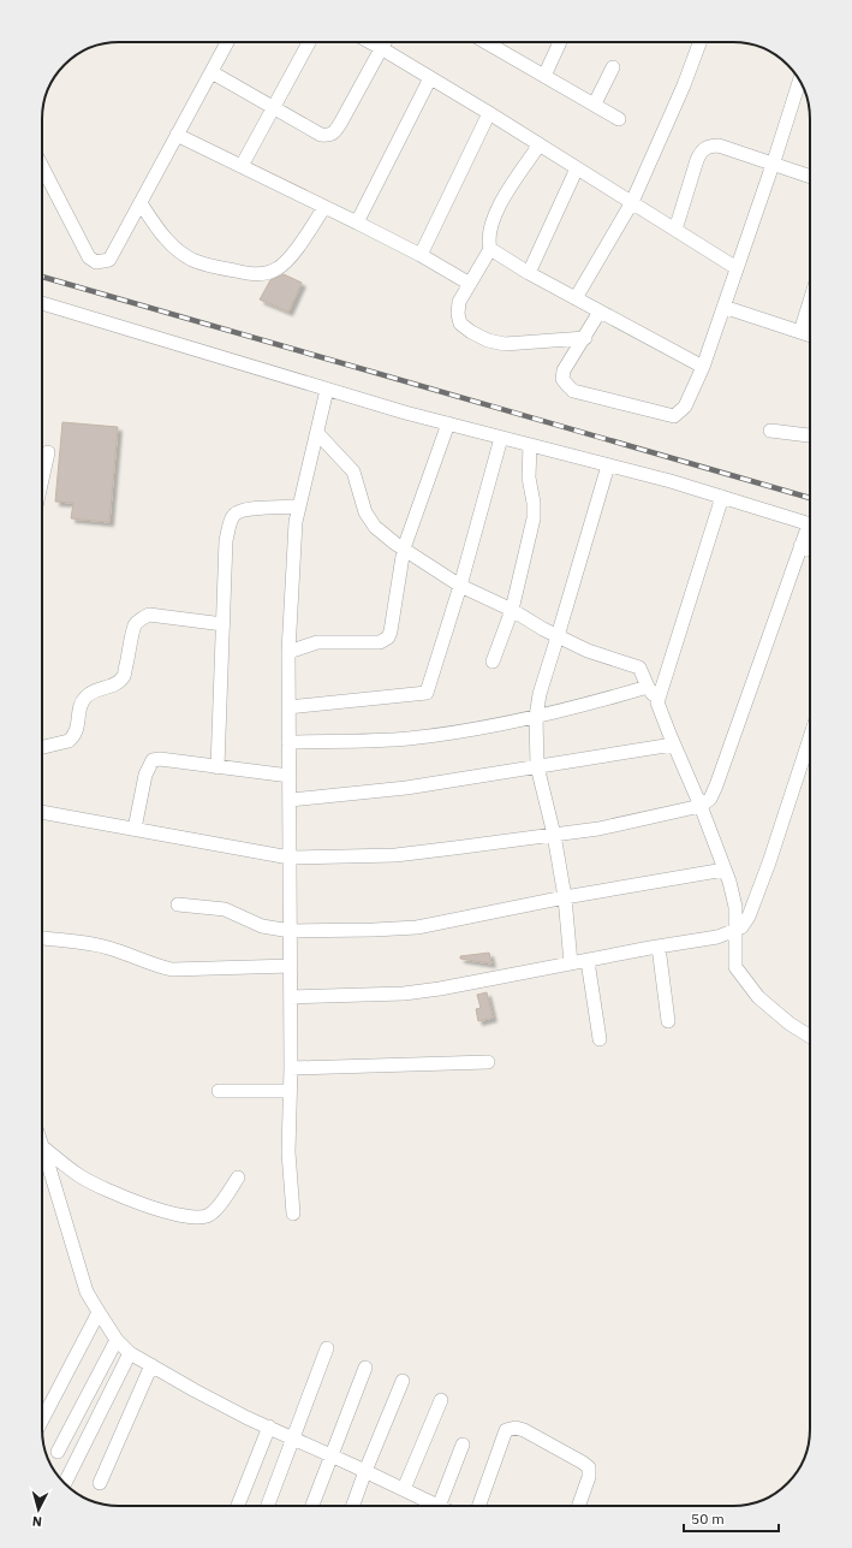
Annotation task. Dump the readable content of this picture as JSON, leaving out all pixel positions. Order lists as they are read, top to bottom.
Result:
{
  "scale_bar": "50 m",
  "north": "bottom"
}
